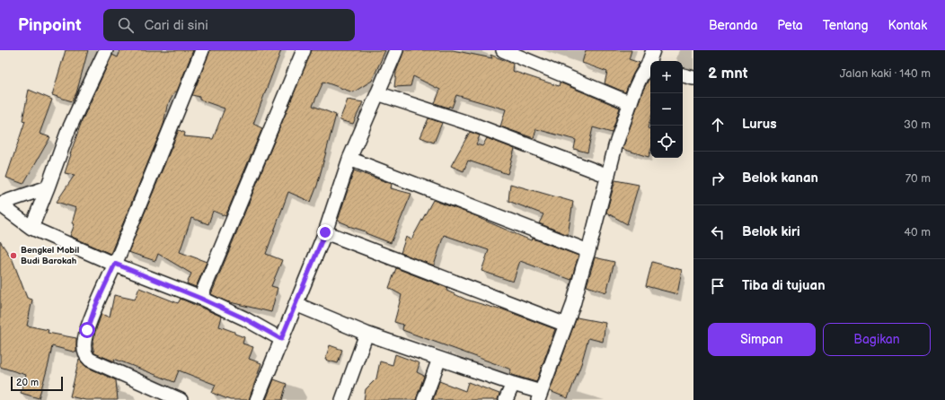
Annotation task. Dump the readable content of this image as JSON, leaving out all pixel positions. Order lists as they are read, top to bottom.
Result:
{
  "places": ["Bengkel Mobil Budi Barokah"],
  "scale_bar": "20 m",
  "page": {
    "header": "Pinpoint",
    "search": "Cari di sini",
    "nav": [
      "Beranda",
      "Peta",
      "Tentang",
      "Kontak"
    ],
    "heading": ["2 mnt", "Jalan kaki · 140 m"],
    "map_buttons": ["+", "−"],
    "list": [
      ["Lurus", "30 m"],
      ["Belok kanan", "70 m"],
      ["Belok kiri", "40 m"],
      "Tiba di tujuan"
    ],
    "buttons": ["Simpan", "Bagikan"],
    "scale": "20 m"
  }
}
